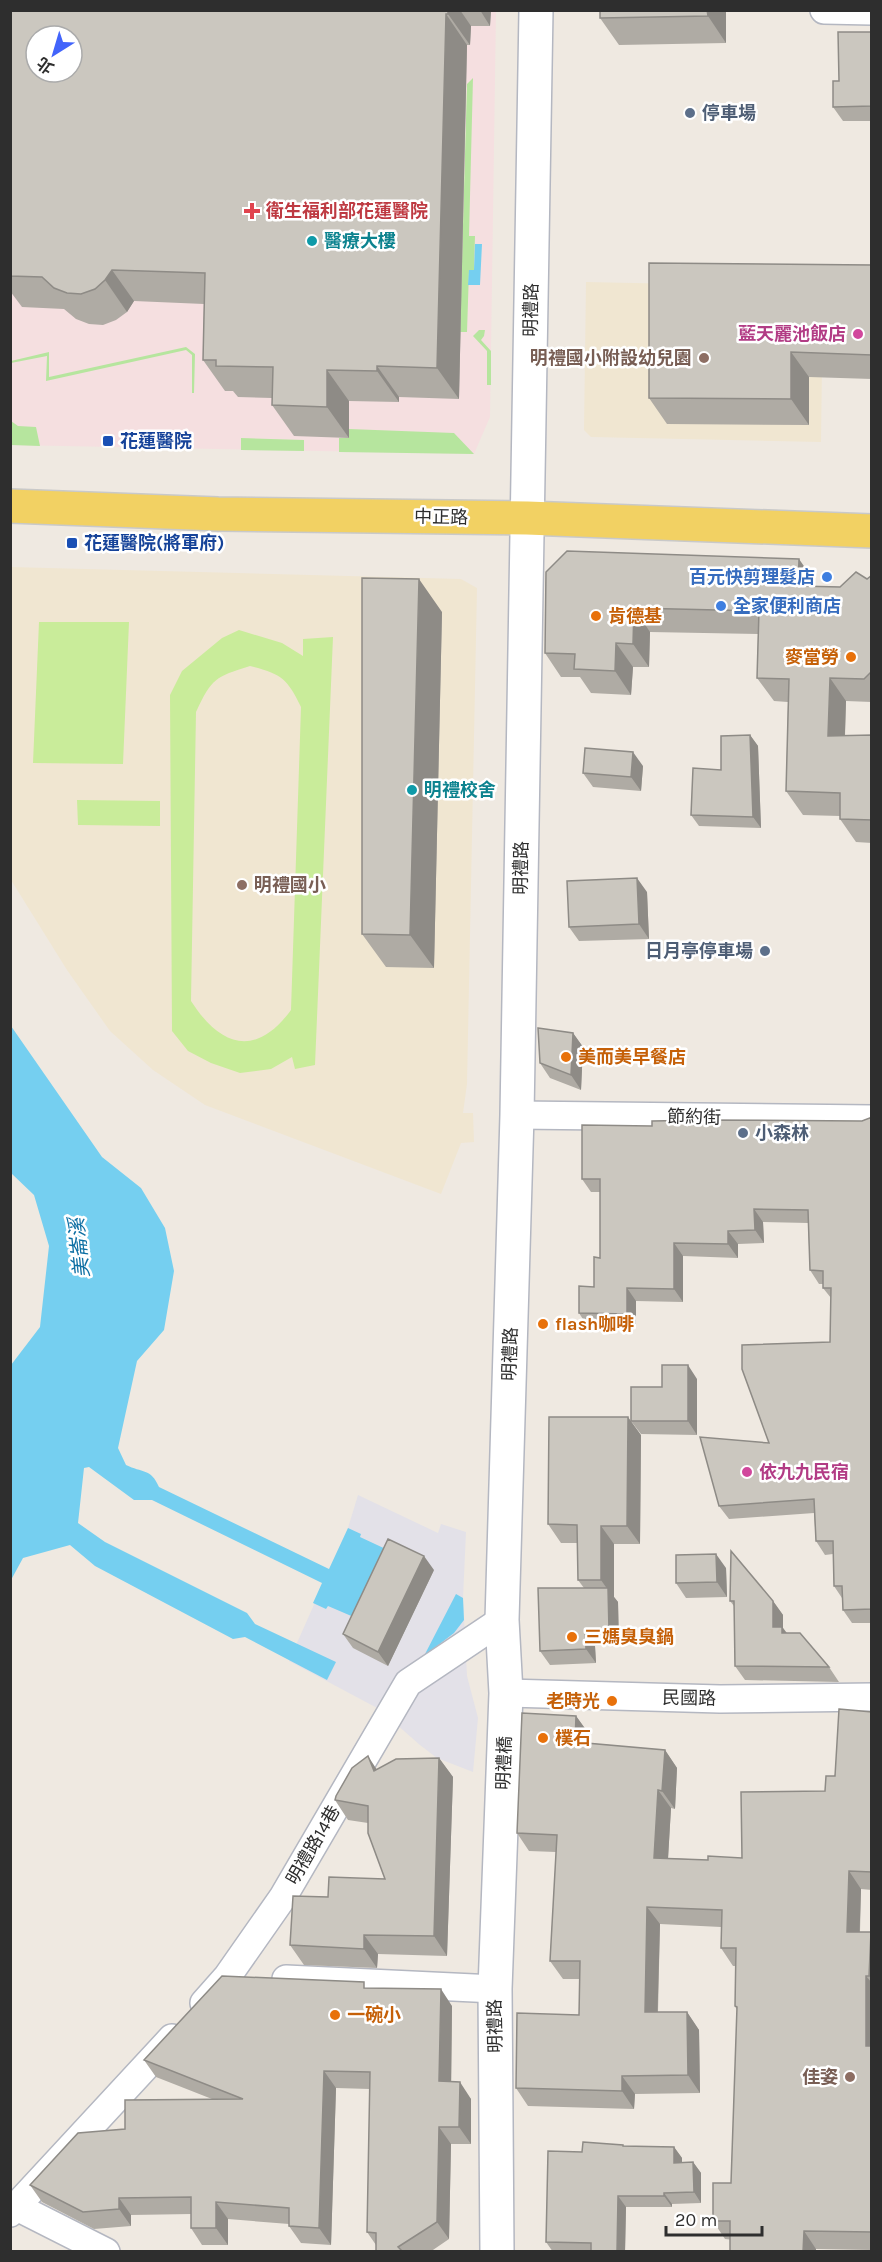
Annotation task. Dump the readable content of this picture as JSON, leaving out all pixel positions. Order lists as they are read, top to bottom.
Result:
{
  "streets": {
    "main road": ["中正路"],
    "street": [
      "明禮路",
      "節約街",
      "民國路",
      "明禮橋",
      "明禮路14巷"
    ]
  },
  "crossings": [
    ["明禮路", "中正路"],
    ["明禮路", "節約街"],
    ["明禮路", "民國路"],
    ["明禮路", "明禮橋"],
    ["明禮路", "明禮路14巷"]
  ],
  "water": ["美崙溪"],
  "places": {
    "other": [
      "停車場",
      "醫療大樓",
      "藍天麗池飯店",
      "明禮國小附設幼兒園",
      "百元快剪理髮店",
      "全家便利商店",
      "肯德基",
      "麥當勞",
      "明禮校舍",
      "明禮國小",
      "日月亭停車場",
      "美而美早餐店",
      "小森林",
      "flash咖啡",
      "依九九民宿",
      "三媽臭臭鍋",
      "老時光",
      "樸石",
      "一碗小",
      "佳姿"
    ],
    "health": ["衛生福利部花蓮醫院"],
    "transit": ["花蓮醫院", "花蓮醫院(將軍府)"]
  },
  "scale_bar": "20 m",
  "north": "bottom left"
}
